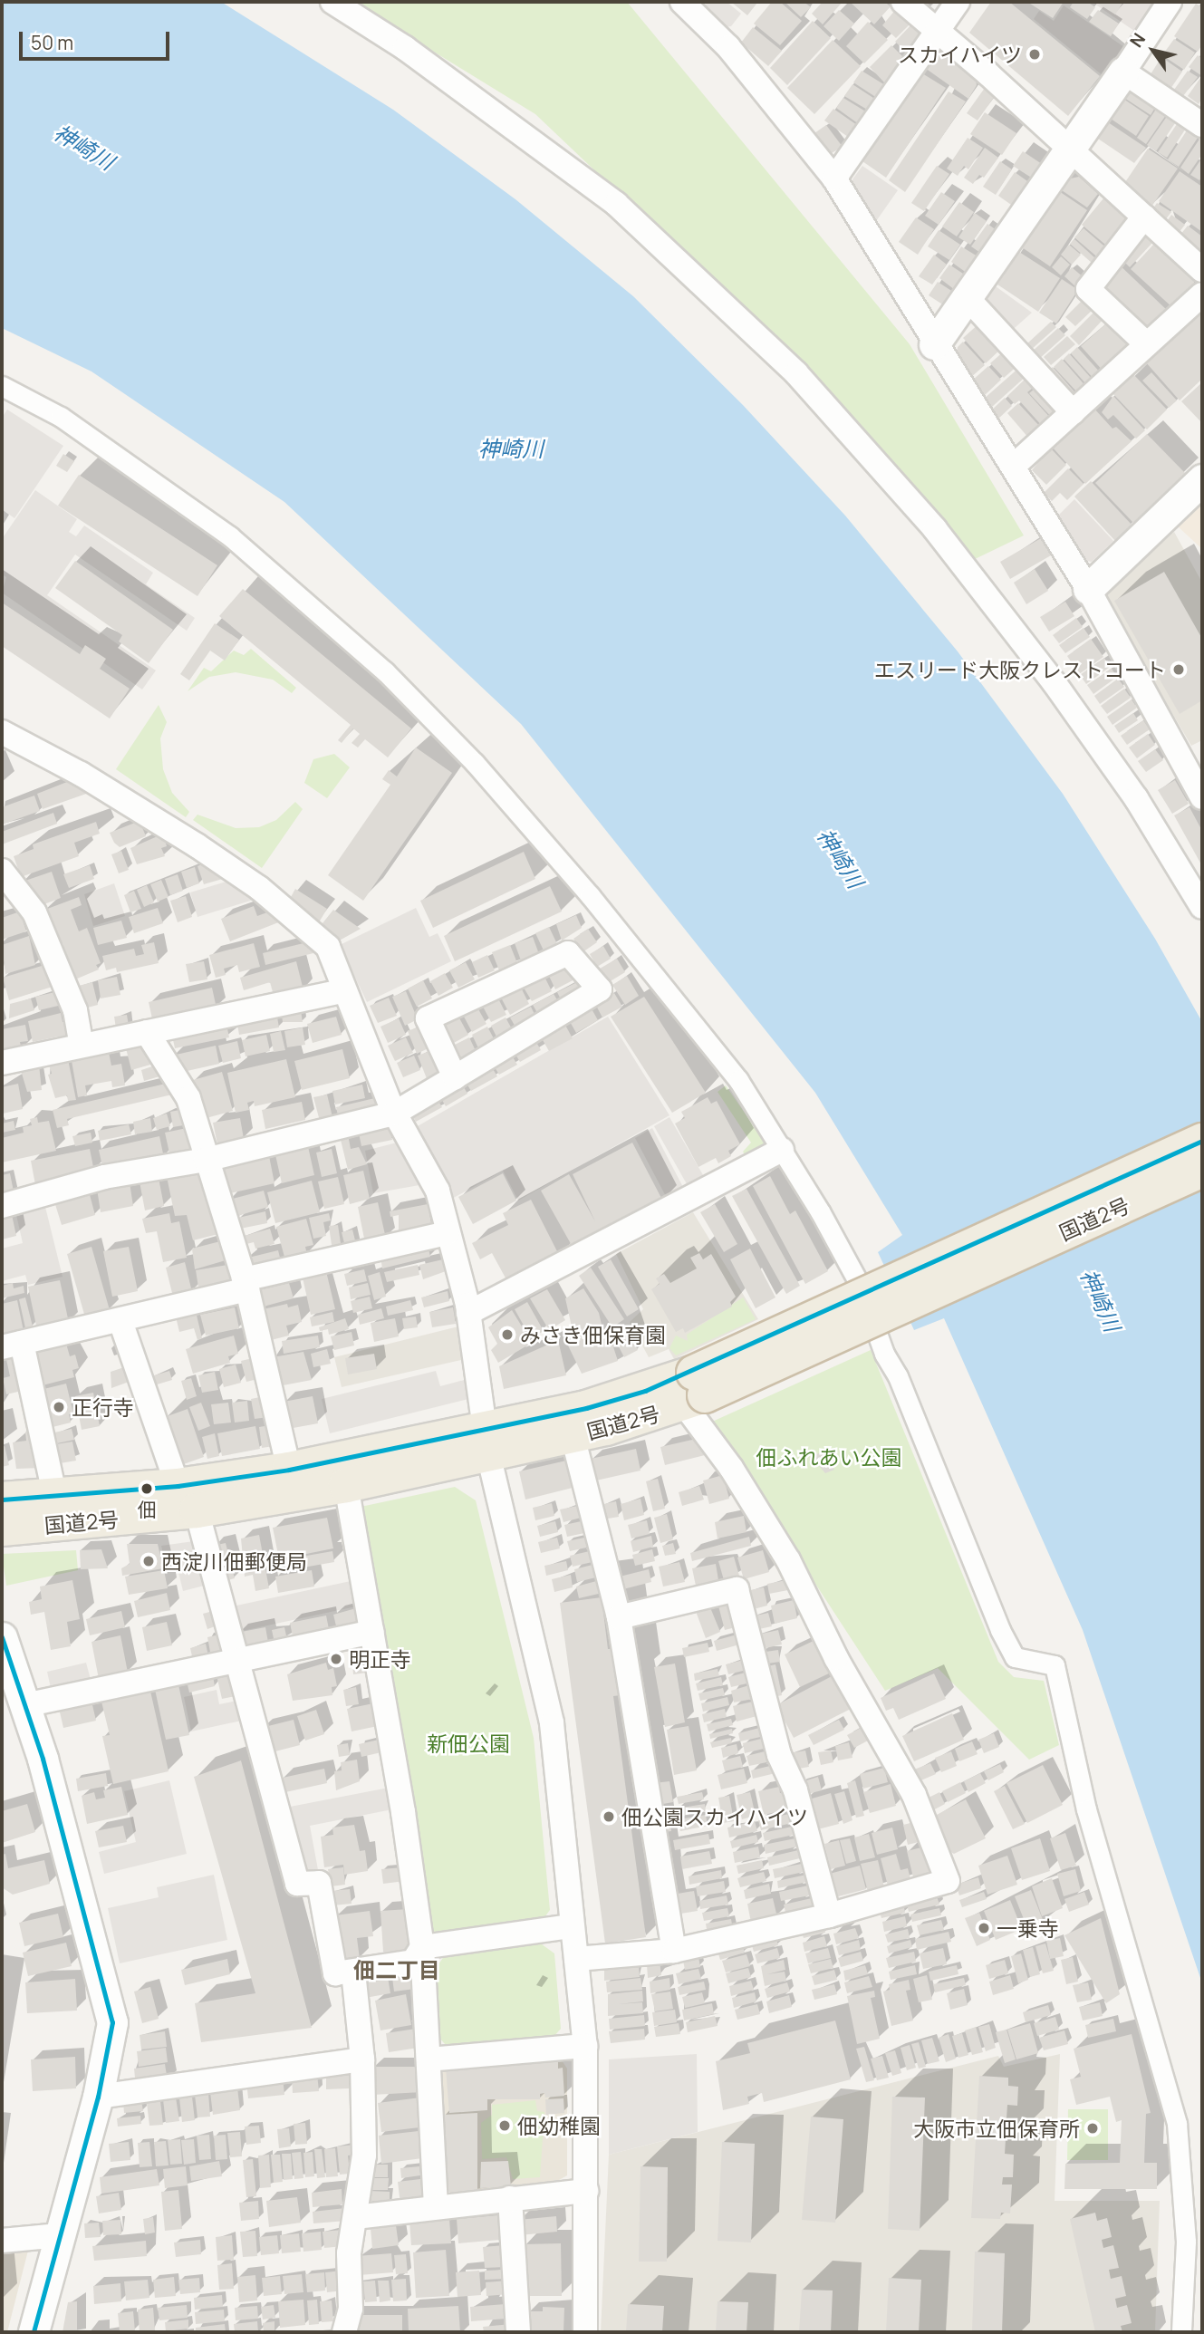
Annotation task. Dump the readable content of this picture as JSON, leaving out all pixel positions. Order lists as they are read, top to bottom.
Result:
{
  "streets": {
    "highway": ["国道2号"]
  },
  "districts": ["佃二丁目"],
  "water": ["神崎川"],
  "parks": ["佃ふれあい公園", "新佃公園"],
  "places": [
    "スカイハイツ",
    "エスリード大阪クレストコート",
    "みさき佃保育園",
    "正行寺",
    "佃",
    "西淀川佃郵便局",
    "明正寺",
    "佃公園スカイハイツ",
    "一乗寺",
    "佃幼稚園",
    "大阪市立佃保育所"
  ],
  "scale_bar": "50 m",
  "north": "top left"
}
